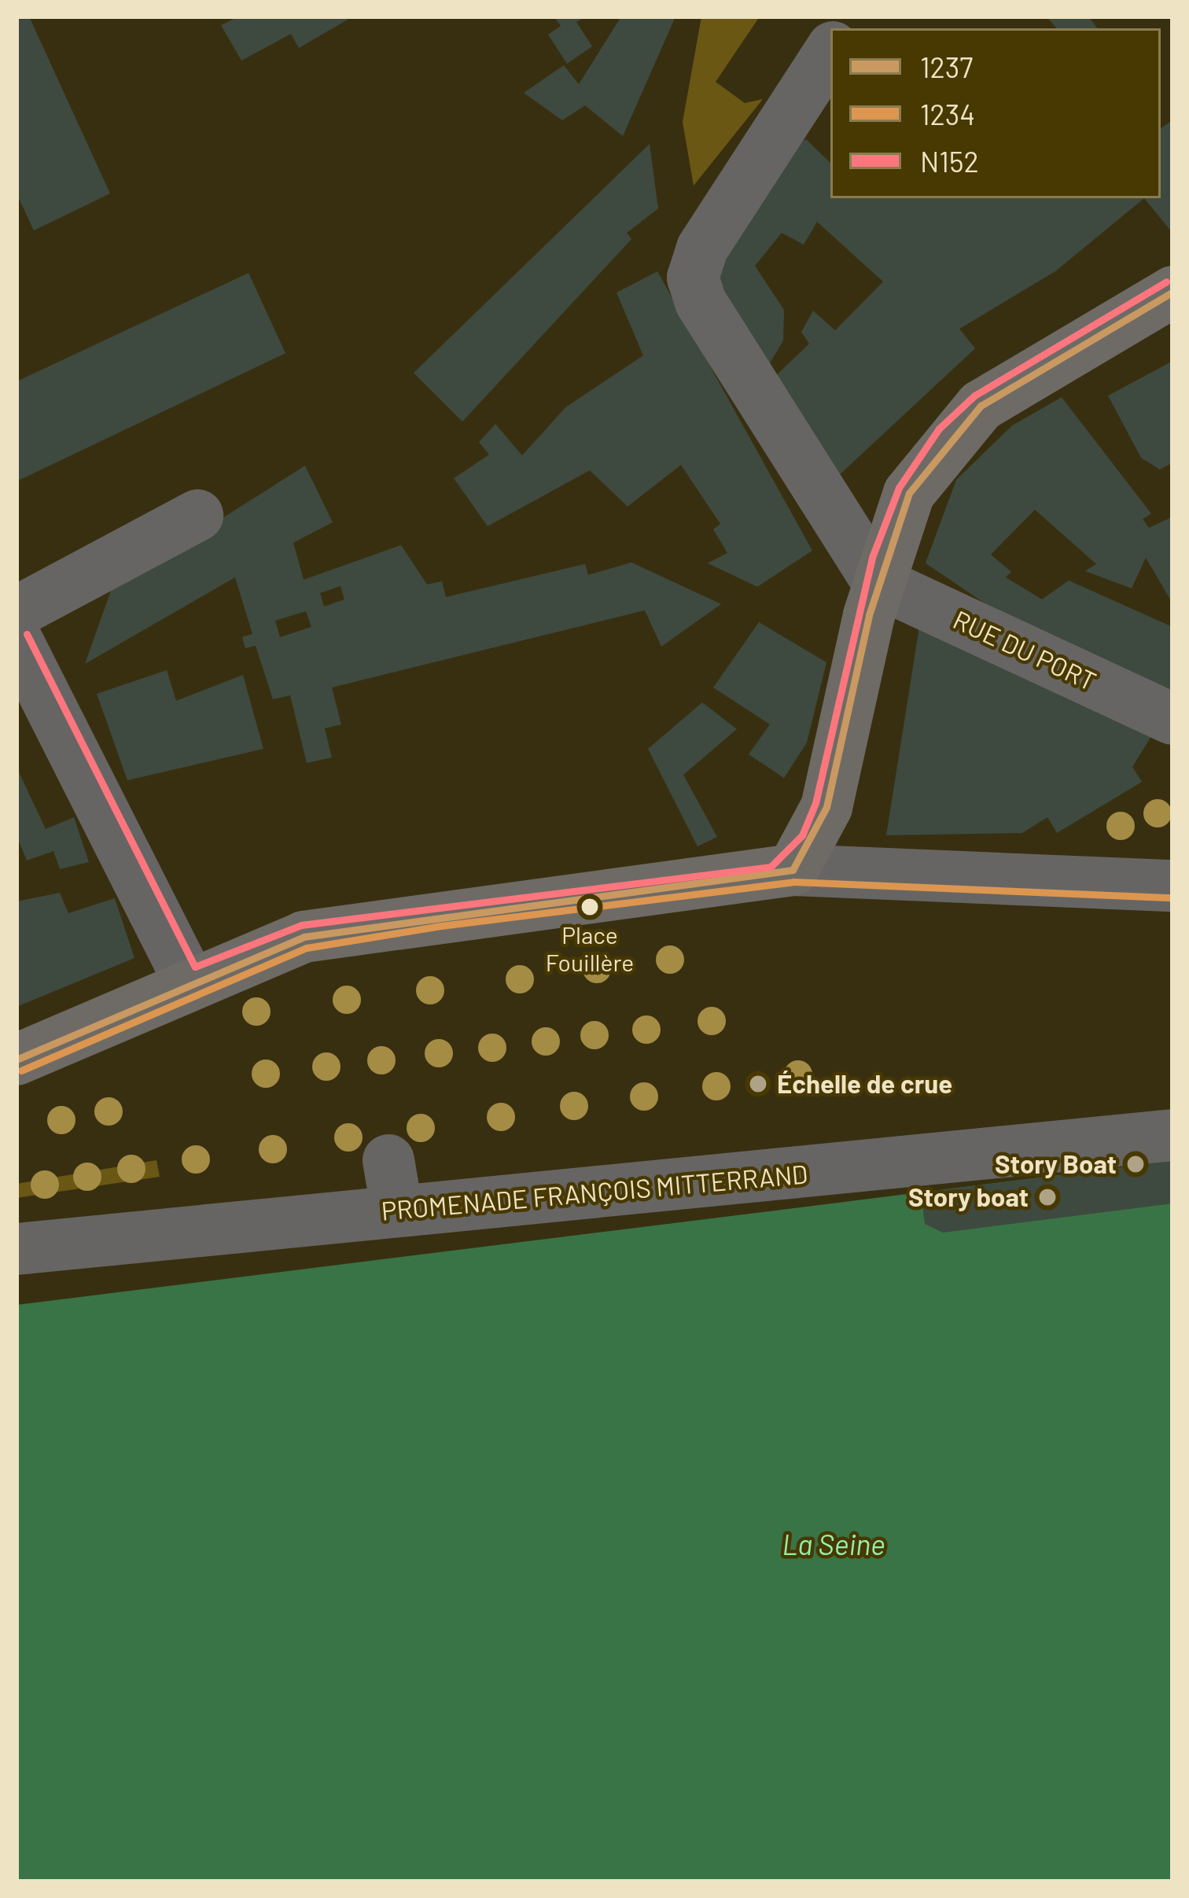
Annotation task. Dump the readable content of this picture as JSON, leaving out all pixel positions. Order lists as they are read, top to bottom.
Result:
{
  "streets": {
    "street": ["RUE DU PORT", "PROMENADE FRANÇOIS MITTERRAND"]
  },
  "water": ["La Seine"],
  "places": [
    "Place Fouillère",
    "Échelle de crue",
    "Story Boat",
    "Story boat"
  ],
  "lines": ["transit line N152", "transit line 1237", "transit line 1234"],
  "legend": ["1237", "1234", "N152"]
}
